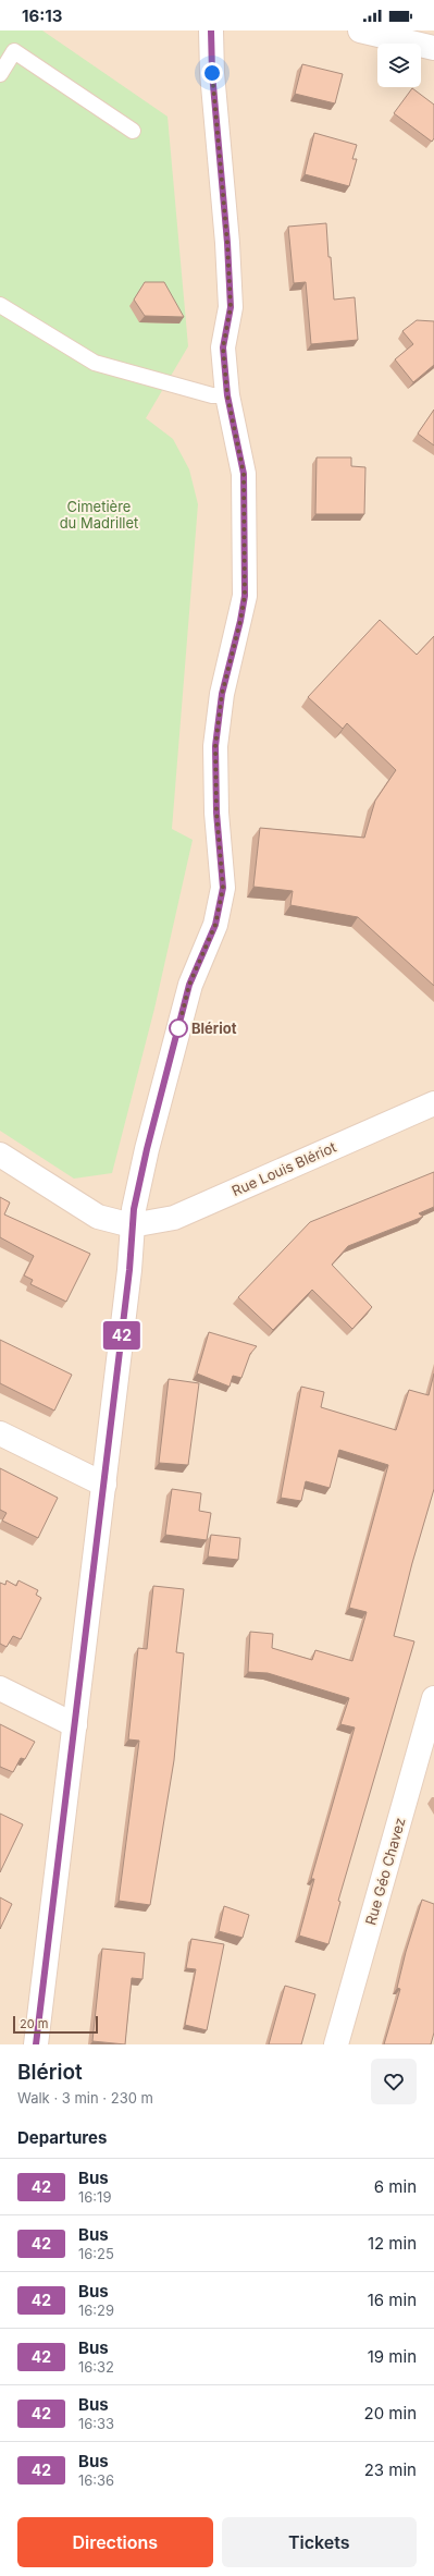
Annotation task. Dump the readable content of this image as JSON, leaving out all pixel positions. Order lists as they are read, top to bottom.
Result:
{
  "streets": {
    "street": ["Rue Louis Blériot", "Rue Géo Chavez"]
  },
  "parks": ["Cimetière du Madrillet"],
  "places": ["Blériot"],
  "lines": ["bus line 42"],
  "scale_bar": "20 m",
  "page": {
    "status": "16:13",
    "on_map": "42",
    "scale": "20 m",
    "heading": [
      ["Blériot", "Walk · 3 min · 230 m"],
      "Departures"
    ],
    "list": [
      {
        "mark": "42",
        "name": "Bus",
        "note": "16:19",
        "value": "6 min"
      },
      {
        "mark": "42",
        "name": "Bus",
        "note": "16:25",
        "value": "12 min"
      },
      {
        "mark": "42",
        "name": "Bus",
        "note": "16:29",
        "value": "16 min"
      },
      {
        "mark": "42",
        "name": "Bus",
        "note": "16:32",
        "value": "19 min"
      },
      {
        "mark": "42",
        "name": "Bus",
        "note": "16:33",
        "value": "20 min"
      },
      {
        "mark": "42",
        "name": "Bus",
        "note": "16:36",
        "value": "23 min"
      }
    ],
    "buttons": ["Directions", "Tickets"]
  }
}
